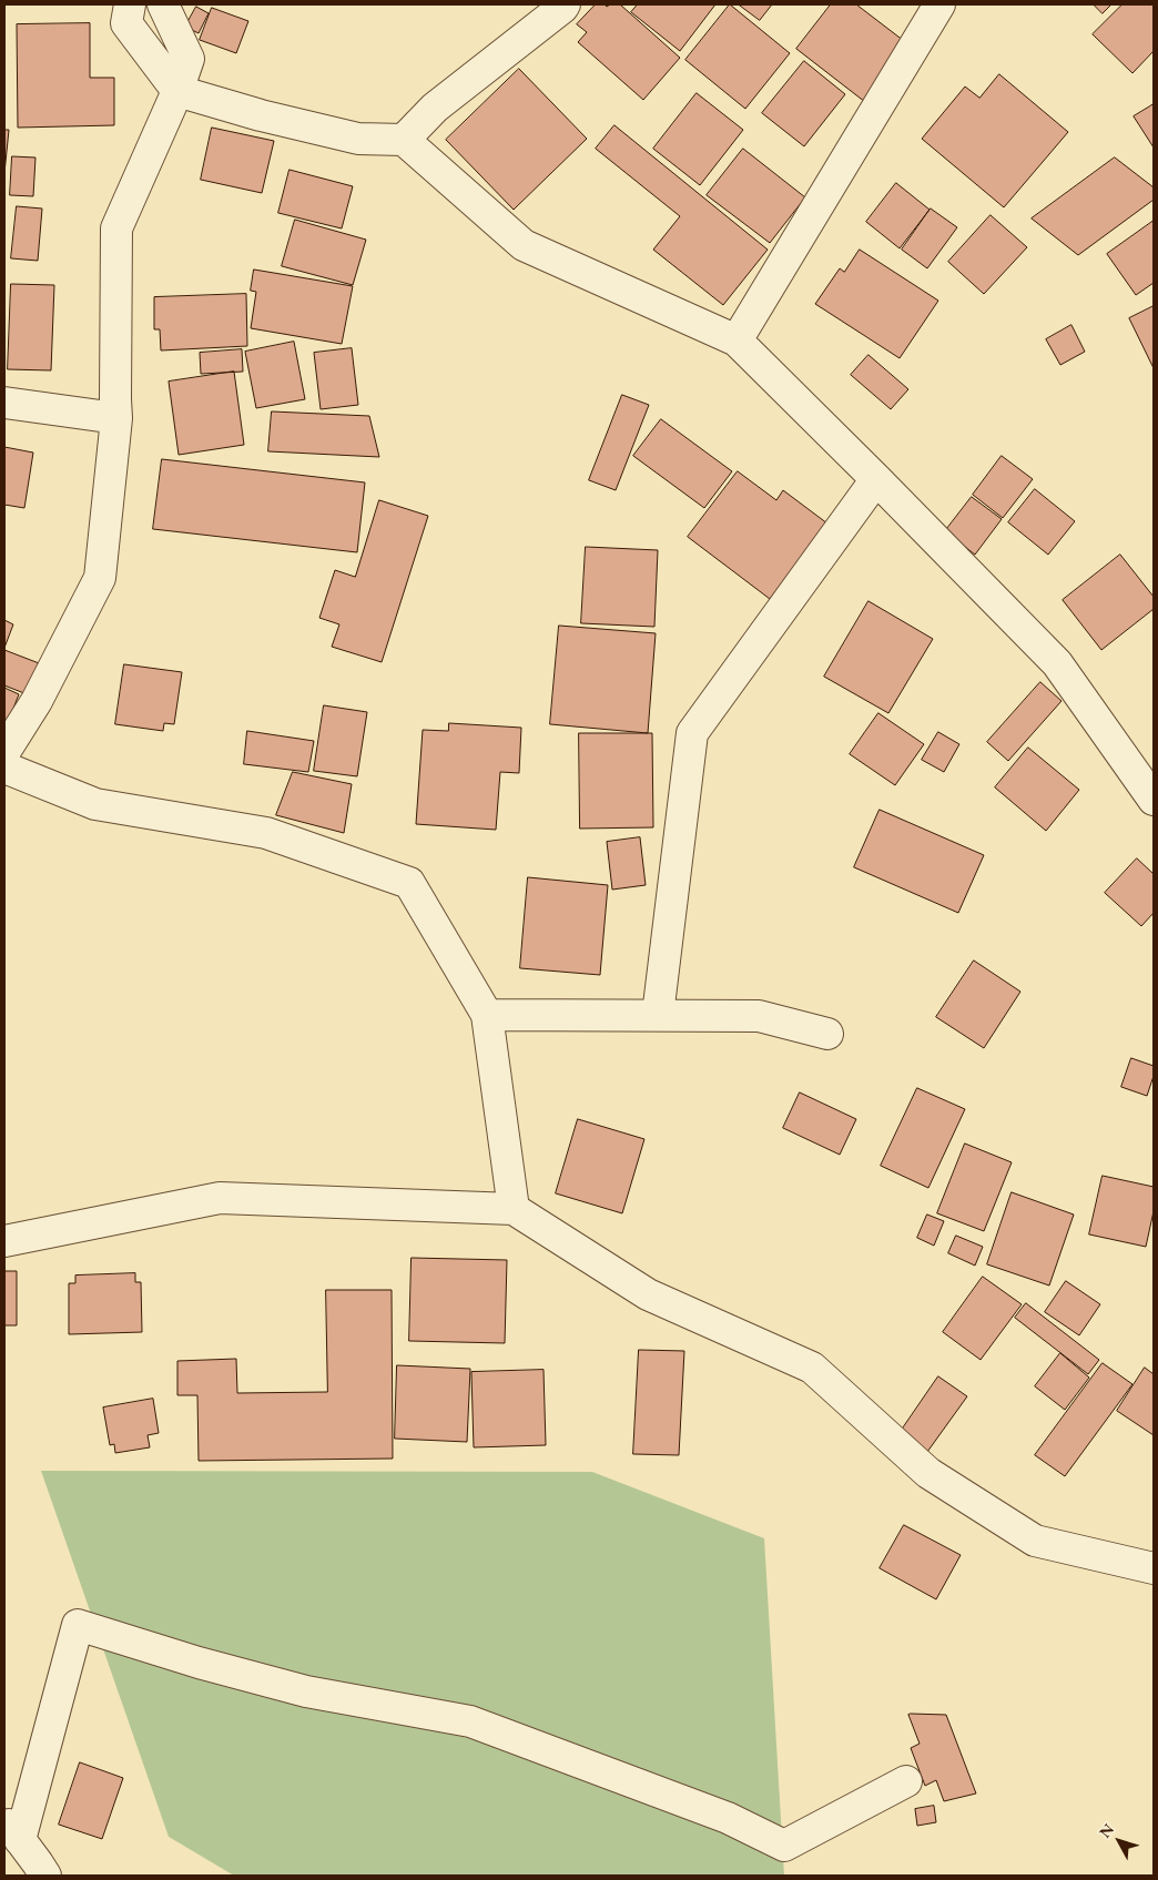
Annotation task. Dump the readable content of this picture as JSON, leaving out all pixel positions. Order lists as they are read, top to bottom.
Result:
{
  "north": "top left"
}
